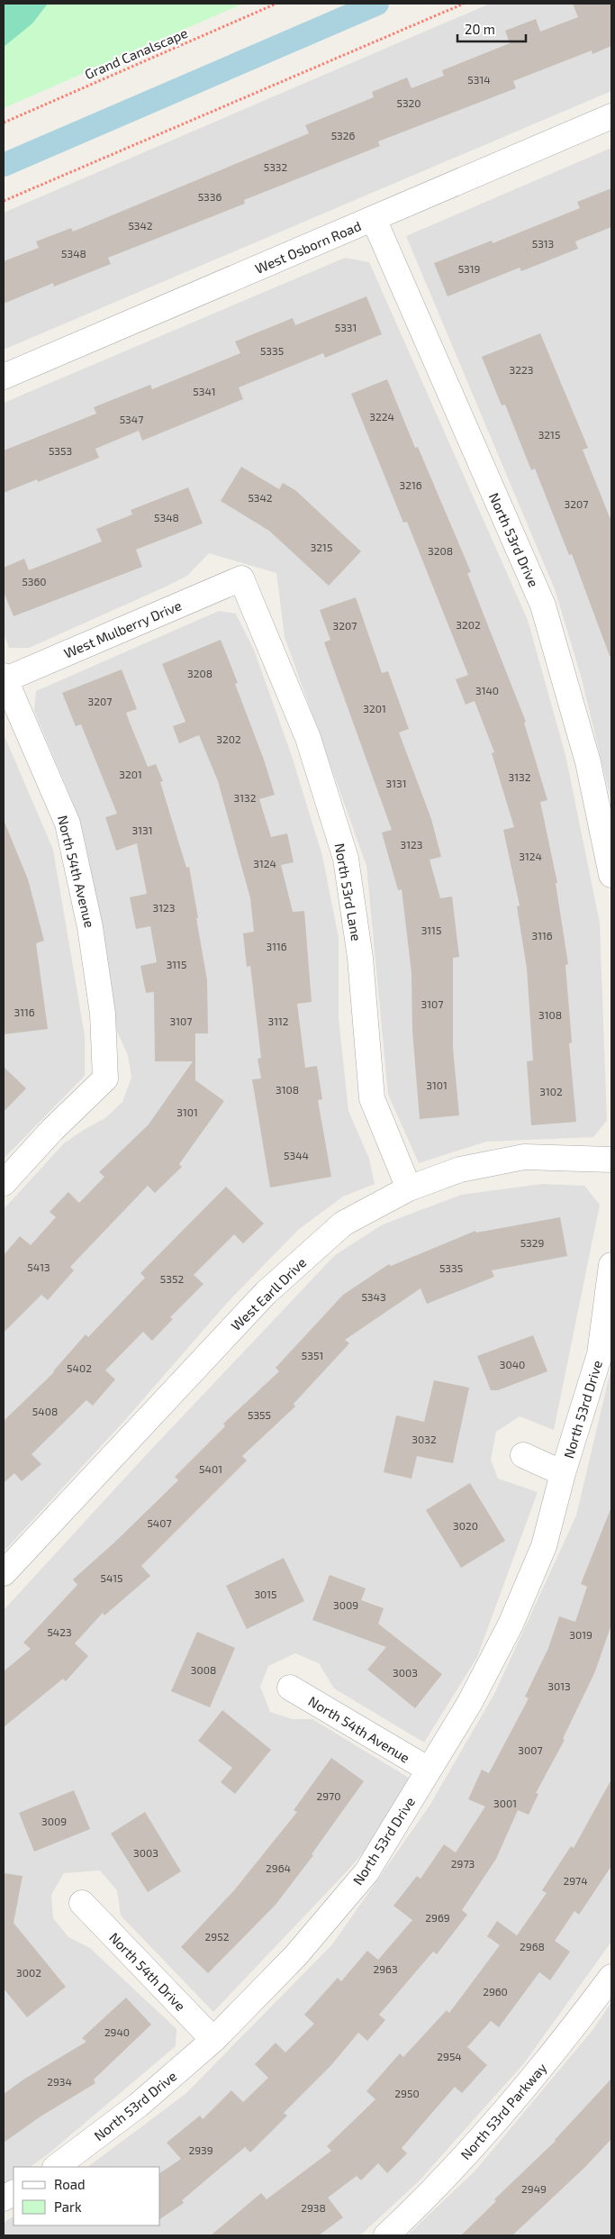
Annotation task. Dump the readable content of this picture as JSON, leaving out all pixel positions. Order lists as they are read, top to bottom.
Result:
{
  "streets": {
    "street": [
      "West Osborn Road",
      "North 53rd Drive",
      "West Mulberry Drive",
      "North 54th Avenue",
      "North 53rd Lane",
      "West Earll Drive",
      "North 54th Drive",
      "North 53rd Parkway"
    ],
    "path": ["Grand Canalscape"]
  },
  "crossings": [
    ["West Osborn Road", "North 53rd Drive"],
    ["North 53rd Drive", "North 54th Avenue"],
    ["North 53rd Drive", "North 54th Drive"],
    ["West Mulberry Drive", "North 54th Avenue"],
    ["West Mulberry Drive", "North 53rd Lane"],
    ["North 53rd Lane", "West Earll Drive"]
  ],
  "house_numbers": [
    "5314",
    "5320",
    "5326",
    "5332",
    "5336",
    "5342",
    "5313",
    "5348",
    "5319",
    "5331",
    "5335",
    "3223",
    "5341",
    "3224",
    "5347",
    "3215",
    "5353",
    "3216",
    "5342",
    "3207",
    "5348",
    "3215",
    "3208",
    "5360",
    "3202",
    "3207",
    "3208",
    "3140",
    "3207",
    "3201",
    "3202",
    "3201",
    "3132",
    "3131",
    "3132",
    "3131",
    "3123",
    "3124",
    "3124",
    "3123",
    "3115",
    "3116",
    "3116",
    "3115",
    "3107",
    "3116",
    "3108",
    "3107",
    "3112",
    "3101",
    "3108",
    "3102",
    "3101",
    "5344",
    "5329",
    "5413",
    "5335",
    "5352",
    "5343",
    "5351",
    "3040",
    "5402",
    "5408",
    "5355",
    "3032",
    "5401",
    "5407",
    "3020",
    "5415",
    "3015",
    "3009",
    "5423",
    "3019",
    "3008",
    "3003",
    "3013",
    "3007",
    "2970",
    "3001",
    "3009",
    "3003",
    "2973",
    "2964",
    "2974",
    "2969",
    "2952",
    "2968",
    "2963",
    "3002",
    "2960",
    "2940",
    "2954",
    "2934",
    "2950",
    "2939",
    "2949",
    "2938"
  ],
  "legend": ["Road", "Park"],
  "scale_bar": "20 m"
}
